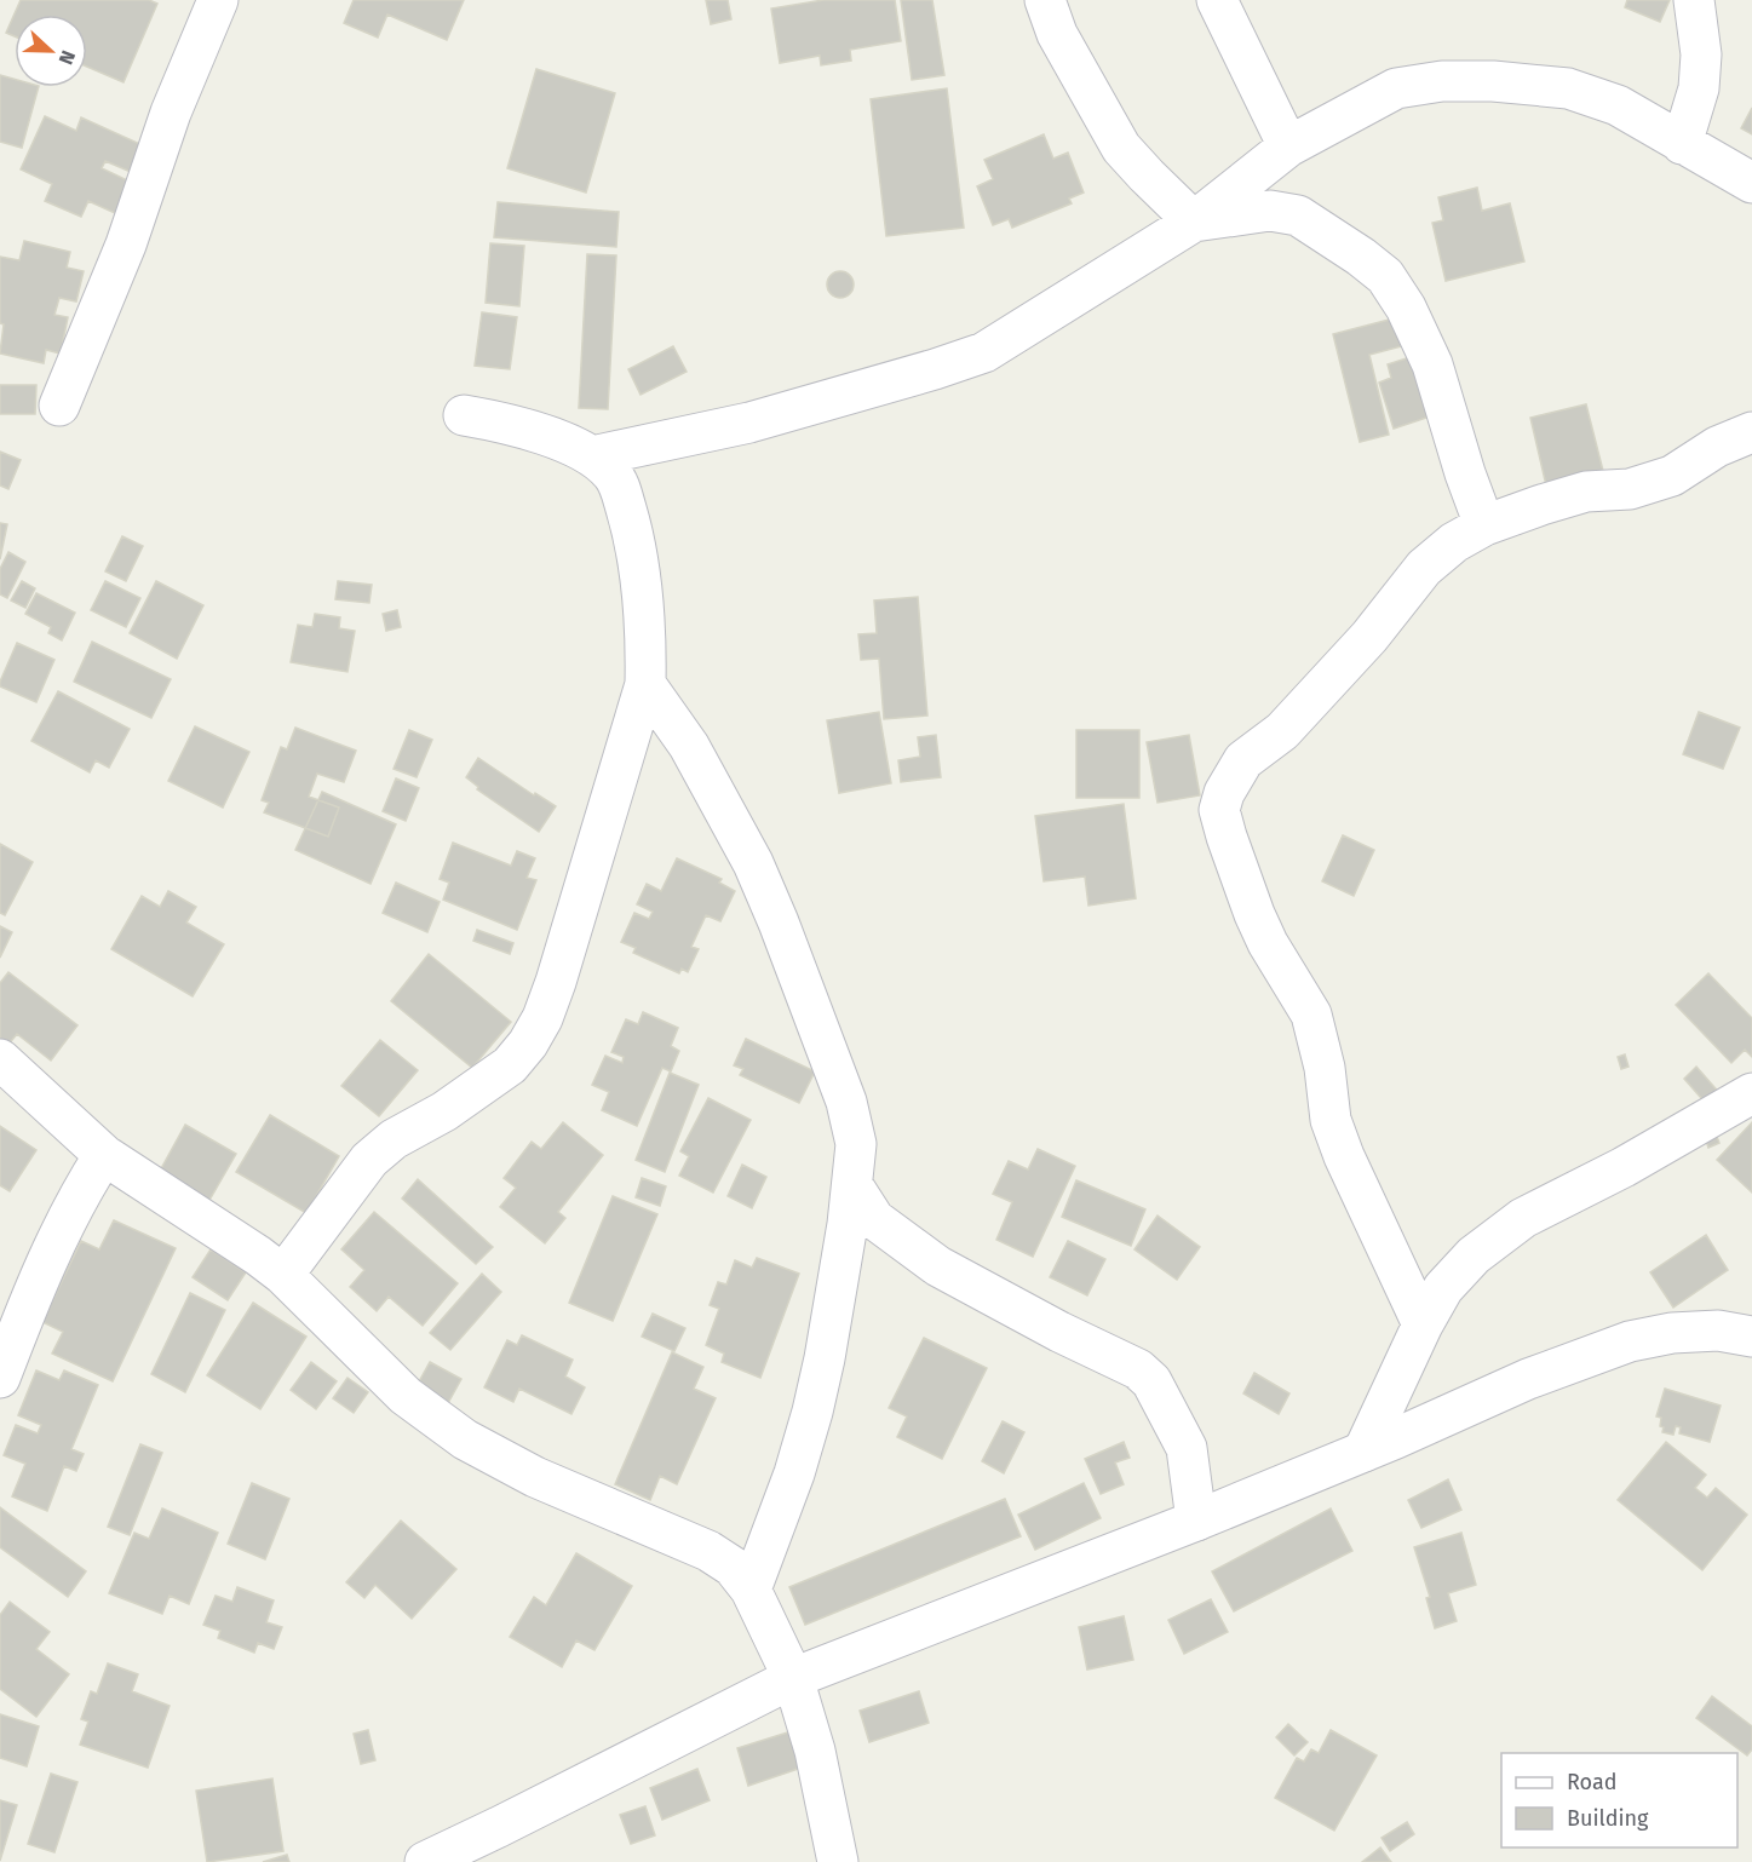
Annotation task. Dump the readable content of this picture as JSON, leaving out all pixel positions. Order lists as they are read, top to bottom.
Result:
{
  "legend": ["Road", "Building"],
  "north": "right"
}
